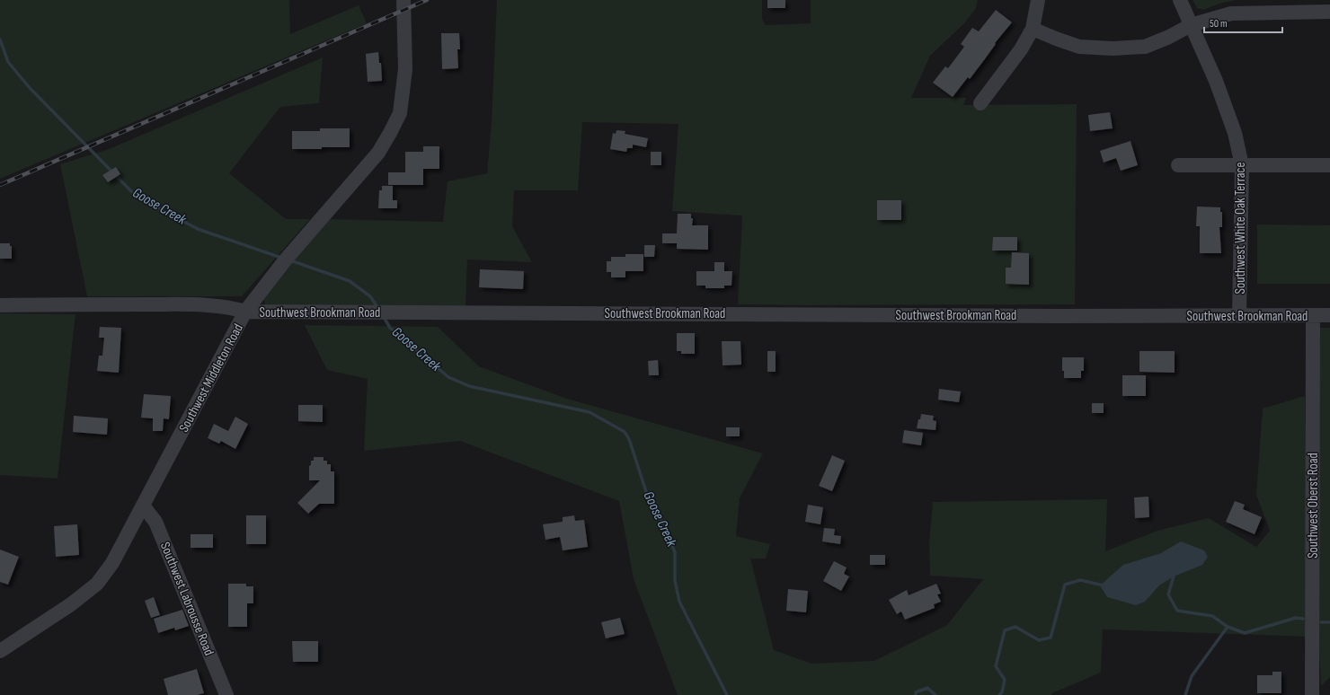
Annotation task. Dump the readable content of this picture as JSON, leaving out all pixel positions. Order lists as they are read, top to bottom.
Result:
{
  "streets": {
    "street": [
      "Southwest White Oak Terrace",
      "Southwest Brookman Road",
      "Southwest Middleton Road",
      "Southwest Oberst Road",
      "Southwest Labrousse Road"
    ]
  },
  "crossings": [
    ["Southwest White Oak Terrace", "Southwest Brookman Road"],
    ["Southwest Brookman Road", "Southwest Middleton Road"],
    ["Southwest Brookman Road", "Southwest Oberst Road"],
    ["Southwest Middleton Road", "Southwest Labrousse Road"]
  ],
  "water": ["Goose Creek"],
  "scale_bar": "50 m"
}
